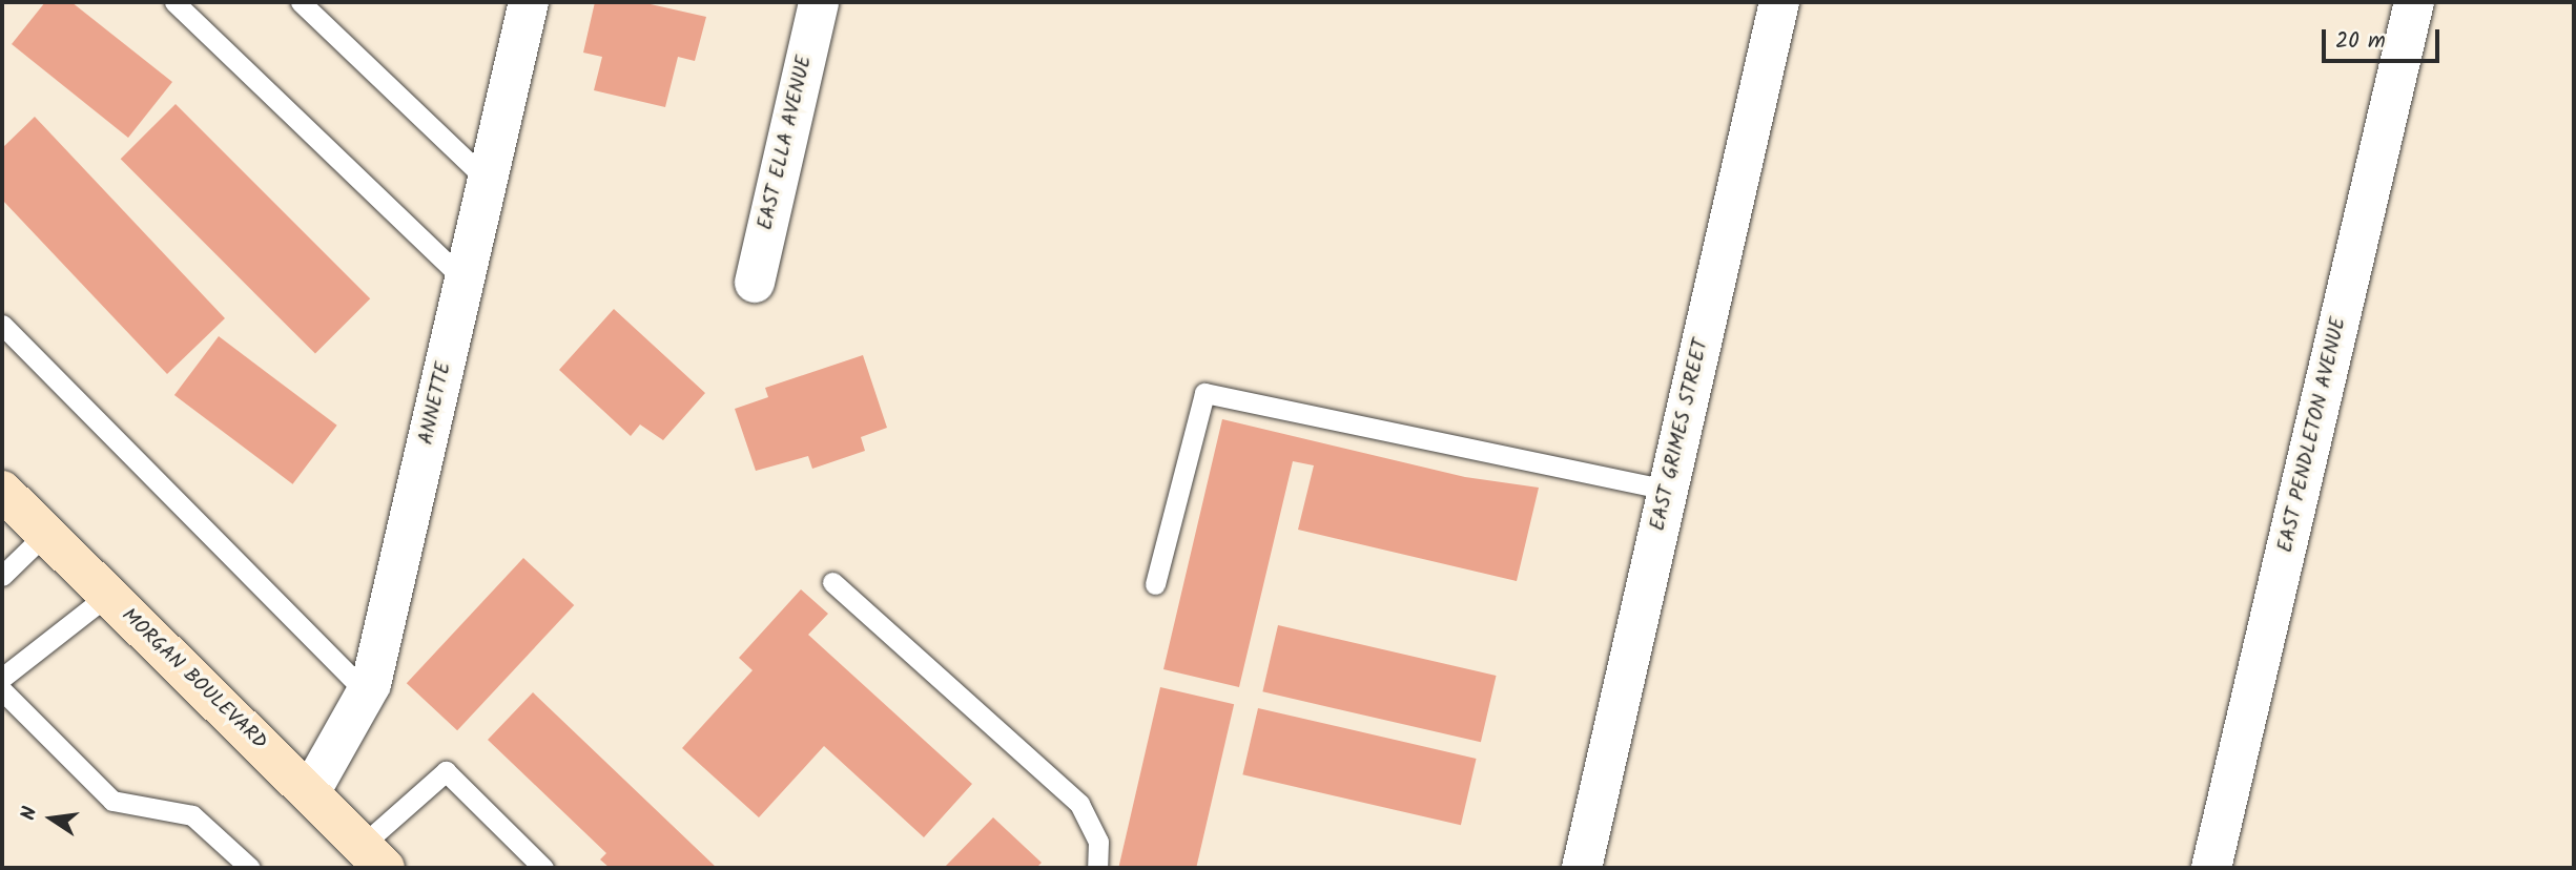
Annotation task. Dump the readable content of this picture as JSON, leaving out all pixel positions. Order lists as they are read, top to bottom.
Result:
{
  "streets": {
    "main road": ["MORGAN BOULEVARD"],
    "street": [
      "EAST ELLA AVENUE",
      "ANNETTE",
      "EAST GRIMES STREET",
      "EAST PENDLETON AVENUE"
    ]
  },
  "crossings": [
    ["ANNETTE", "MORGAN BOULEVARD"]
  ],
  "scale_bar": "20 m",
  "north": "left"
}
